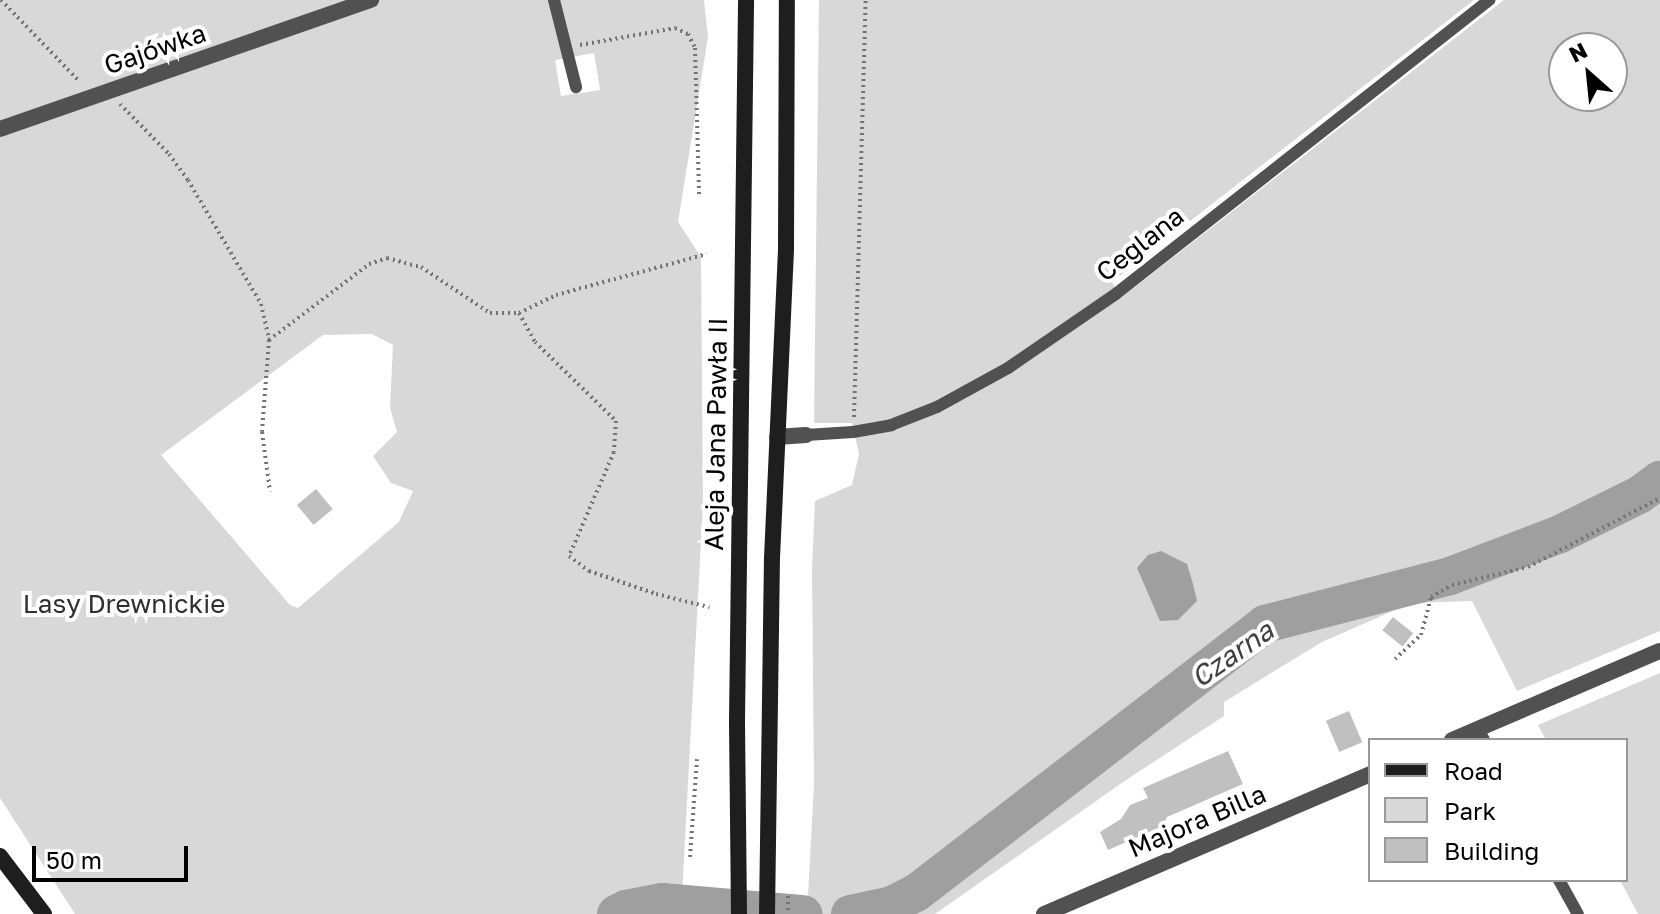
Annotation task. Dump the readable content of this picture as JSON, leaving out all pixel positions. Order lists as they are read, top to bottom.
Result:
{
  "streets": {
    "main road": ["Aleja Jana Pawła II"],
    "street": ["Gajówka", "Ceglana", "Majora Billa"]
  },
  "water": ["Czarna"],
  "parks": ["Lasy Drewnickie"],
  "legend": ["Road", "Park", "Building"],
  "scale_bar": "50 m",
  "north": "top left"
}
